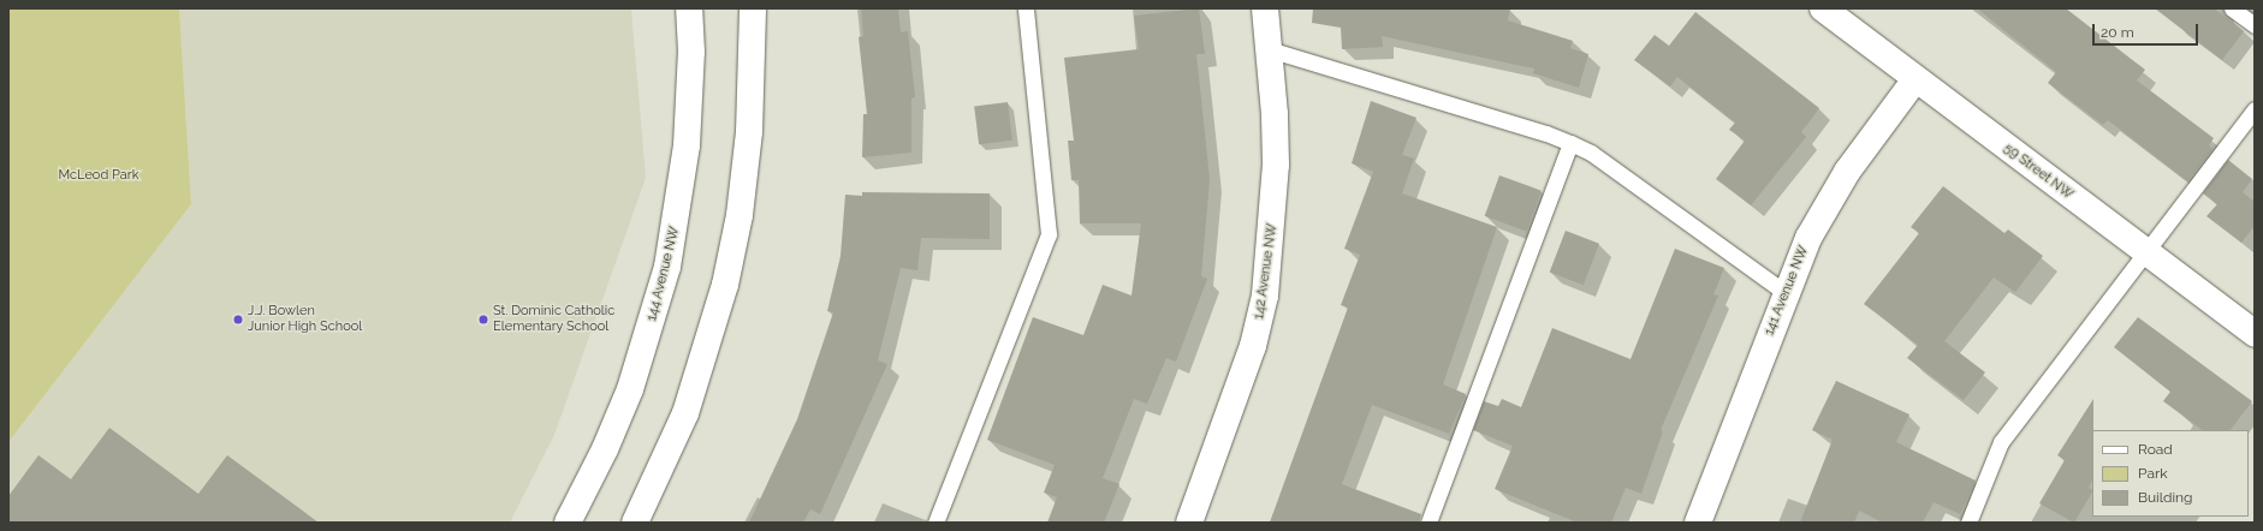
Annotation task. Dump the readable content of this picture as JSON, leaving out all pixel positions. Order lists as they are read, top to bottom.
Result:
{
  "streets": {
    "street": [
      "59 Street NW",
      "142 Avenue NW",
      "144 Avenue NW",
      "141 Avenue NW"
    ]
  },
  "crossings": [
    ["59 Street NW", "141 Avenue NW"]
  ],
  "parks": ["McLeod Park"],
  "places": ["J.J. Bowlen Junior High School", "St. Dominic Catholic Elementary School"],
  "legend": ["Road", "Park", "Building"],
  "scale_bar": "20 m"
}
